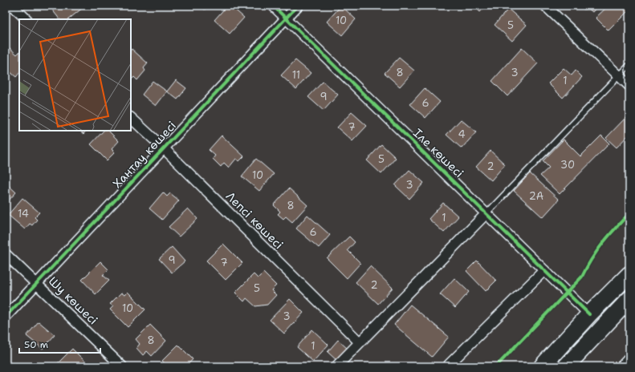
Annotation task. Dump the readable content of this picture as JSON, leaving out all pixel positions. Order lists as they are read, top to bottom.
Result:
{
  "streets": {
    "street": [
      "Іле көшесі",
      "Хантау көшесі",
      "Лепсі көшесі",
      "Шу көшесі"
    ]
  },
  "crossings": [
    ["Іле көшесі", "Хантау көшесі"],
    ["Хантау көшесі", "Лепсі көшесі"],
    ["Хантау көшесі", "Шу көшесі"]
  ],
  "house_numbers": [
    "10",
    "5",
    "8",
    "3",
    "11",
    "1",
    "9",
    "6",
    "7",
    "4",
    "5",
    "30",
    "2",
    "10",
    "3",
    "2А",
    "8",
    "14",
    "1",
    "6",
    "9",
    "7",
    "2",
    "5",
    "10",
    "3",
    "8",
    "1"
  ],
  "scale_bar": "50 m"
}
